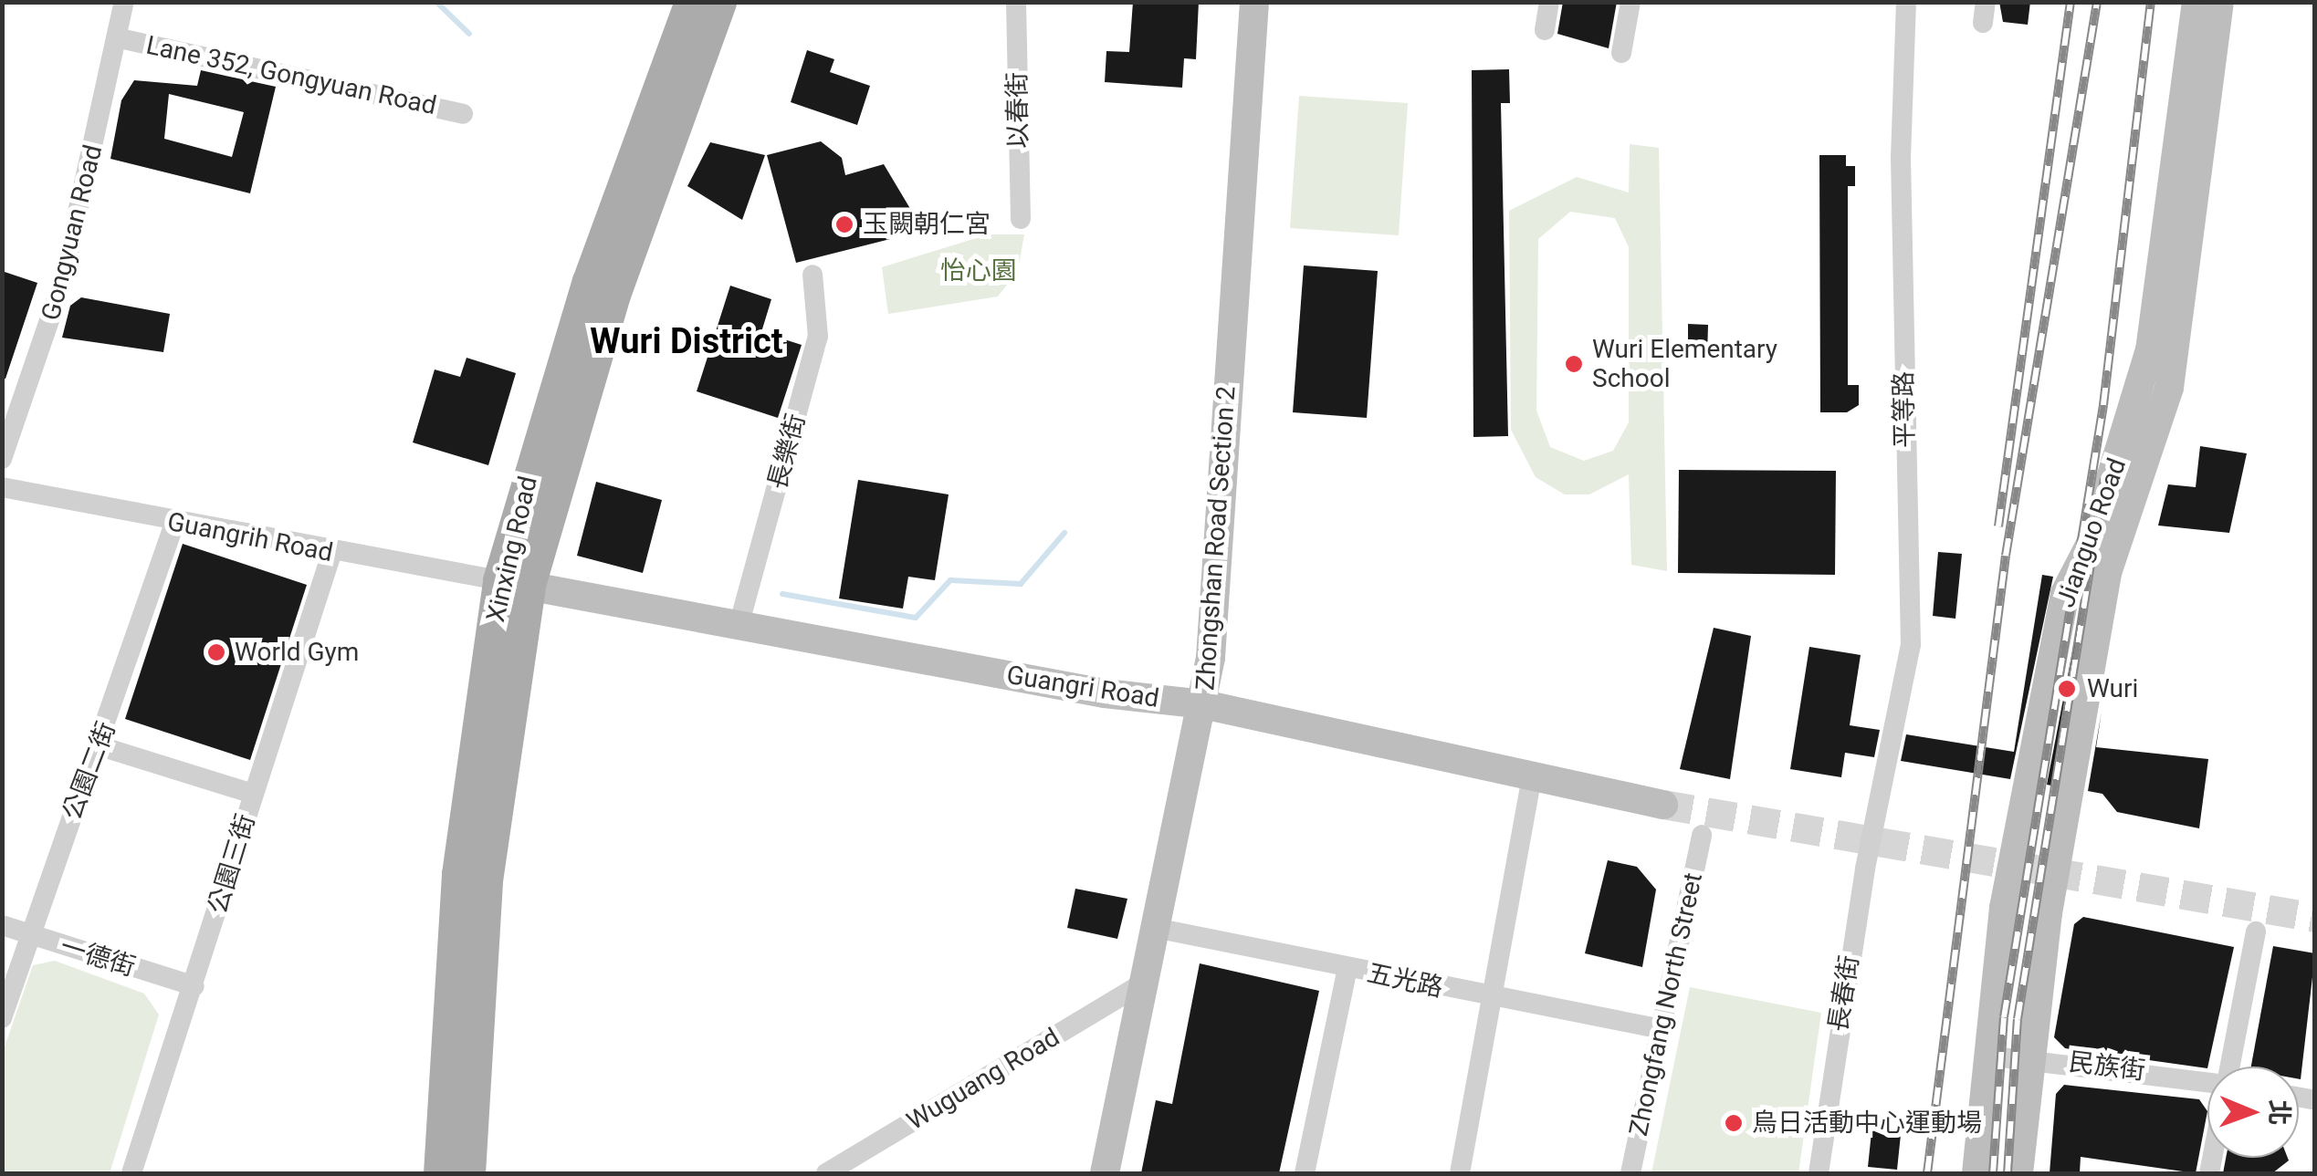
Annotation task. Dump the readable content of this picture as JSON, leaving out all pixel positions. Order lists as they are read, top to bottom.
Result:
{
  "streets": {
    "main road": [
      "Jianguo Road",
      "Zhongshan Road Section 2",
      "Xinxing Road",
      "Guangri Road"
    ],
    "street": [
      "Lane 352, Gongyuan Road",
      "以春街",
      "Gongyuan Road",
      "平等路",
      "長樂街",
      "Guangrih Road",
      "公園二街",
      "公園三街",
      "一德街",
      "五光路",
      "長春街",
      "Zhongfang North Street",
      "民族街",
      "Wuguang Road"
    ]
  },
  "crossings": [
    ["Lane 352, Gongyuan Road", "Gongyuan Road"],
    ["平等路", "長春街"],
    ["長樂街", "Guangri Road"],
    ["Jianguo Road", "民族街"],
    ["Guangrih Road", "Xinxing Road"],
    ["Guangrih Road", "Guangri Road"],
    ["Guangrih Road", "公園二街"],
    ["Guangrih Road", "公園三街"],
    ["Zhongshan Road Section 2", "Guangri Road"],
    ["Zhongshan Road Section 2", "五光路"],
    ["Zhongshan Road Section 2", "Wuguang Road"],
    ["Xinxing Road", "Guangri Road"],
    ["公園二街", "一德街"],
    ["公園三街", "一德街"],
    ["五光路", "Zhongfang North Street"]
  ],
  "districts": ["Wuri District"],
  "parks": ["怡心園"],
  "places": [
    "玉闕朝仁宮",
    "Wuri Elementary School",
    "World Gym",
    "Wuri",
    "烏日活動中心運動場"
  ],
  "north": "right"
}
